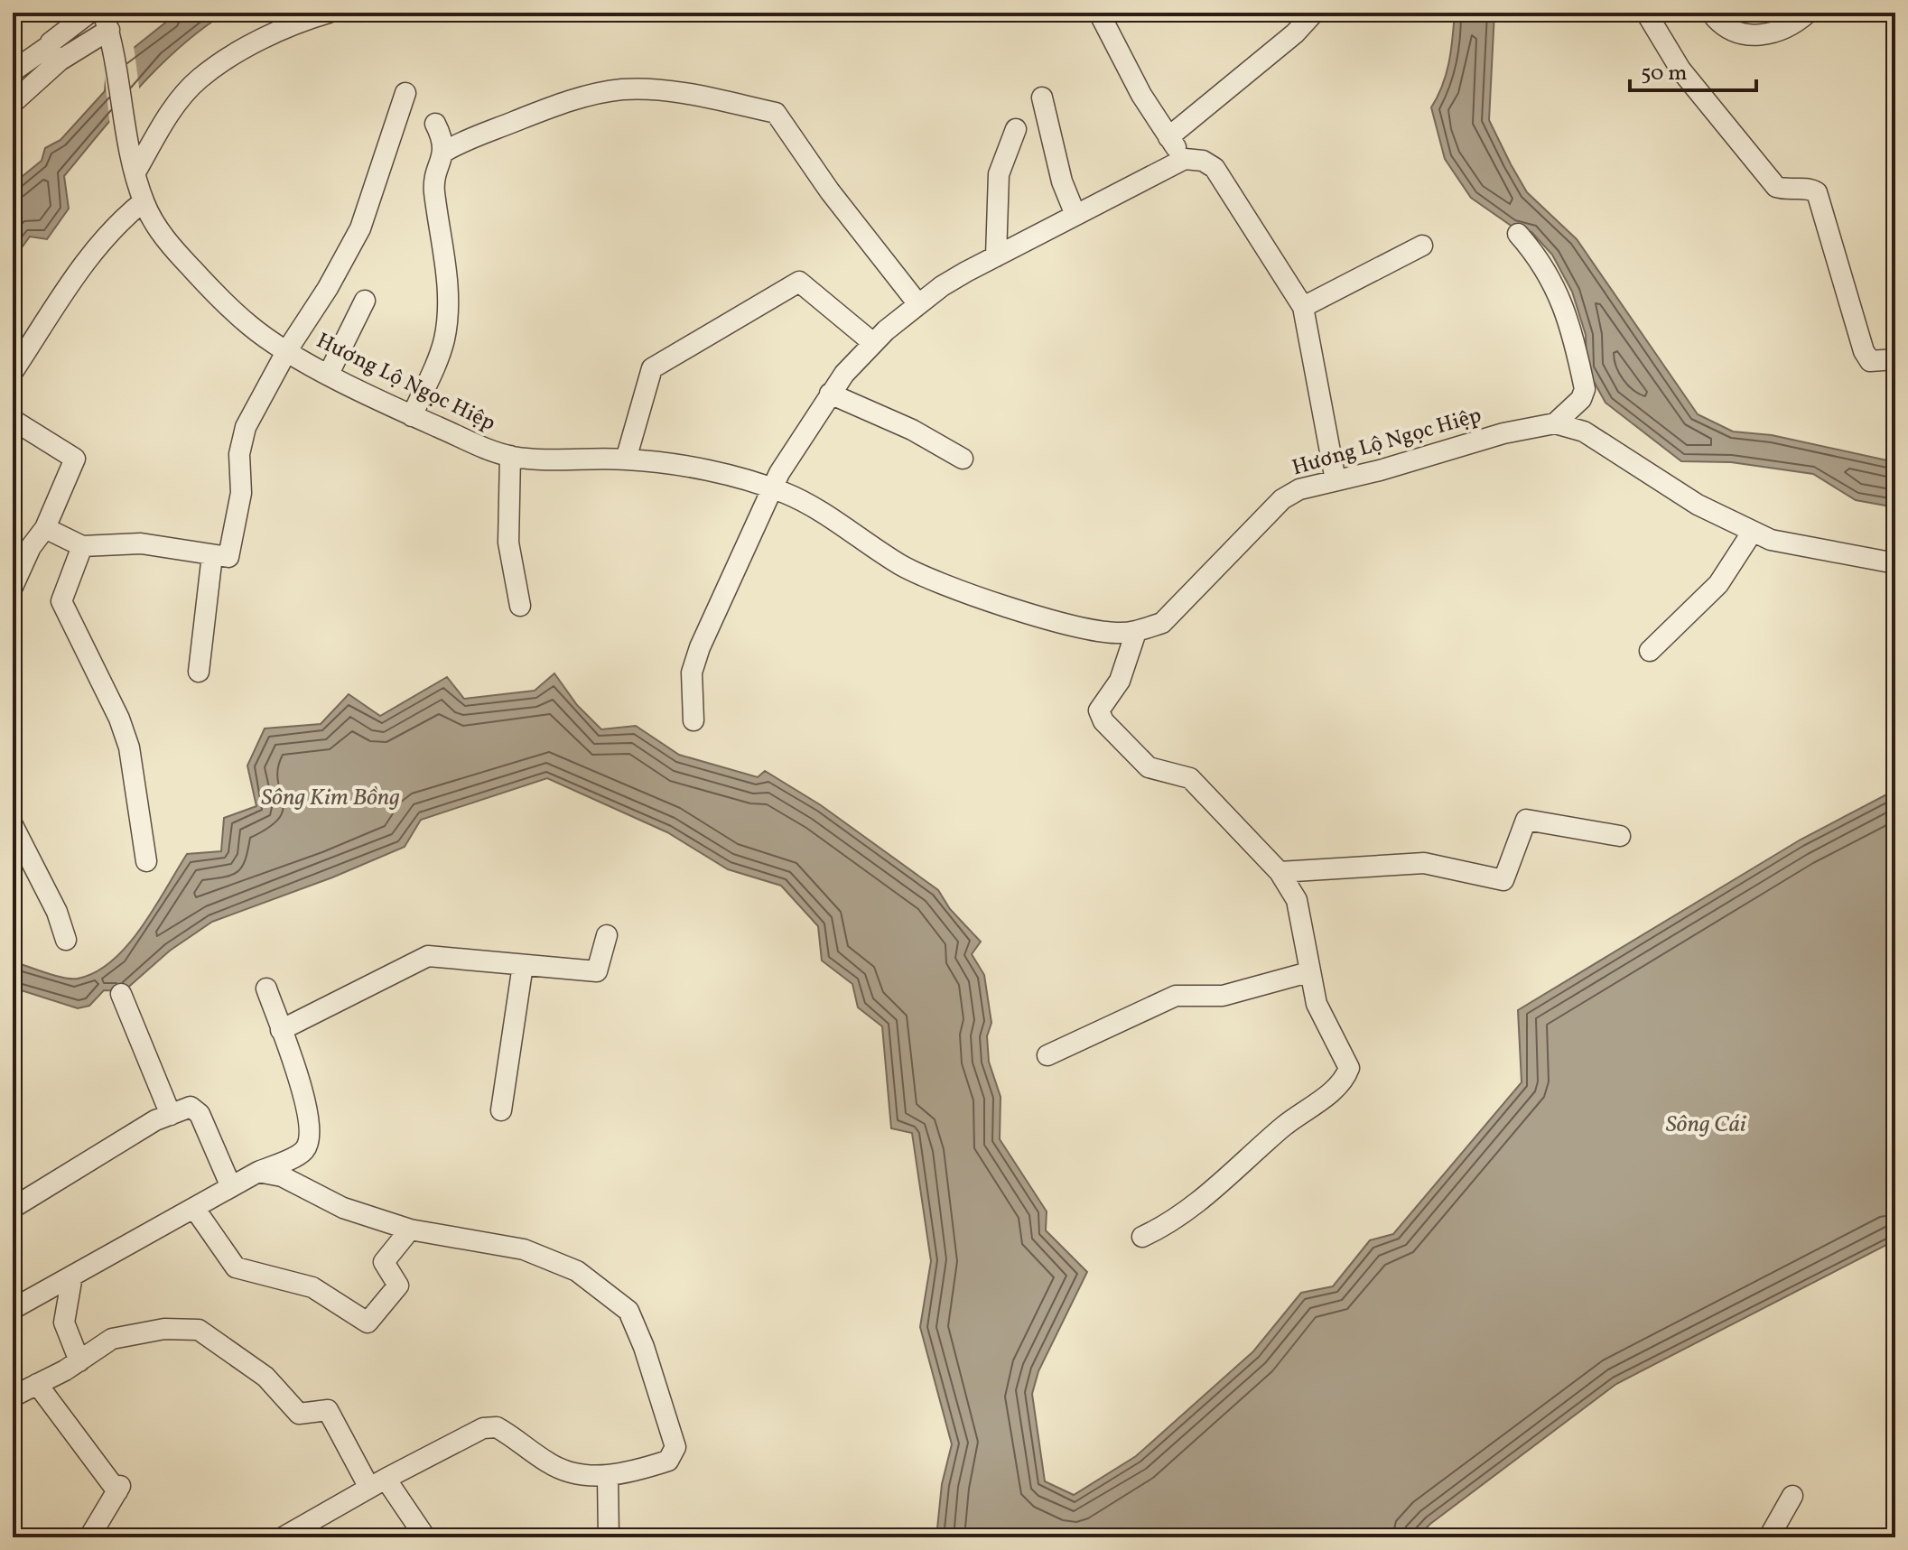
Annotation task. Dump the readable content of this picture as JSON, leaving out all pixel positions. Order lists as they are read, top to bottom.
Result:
{
  "streets": {
    "street": ["Hương Lộ Ngọc Hiệp"]
  },
  "water": ["Sông Kim Bồng", "Sông Cái"],
  "scale_bar": "50 m"
}
